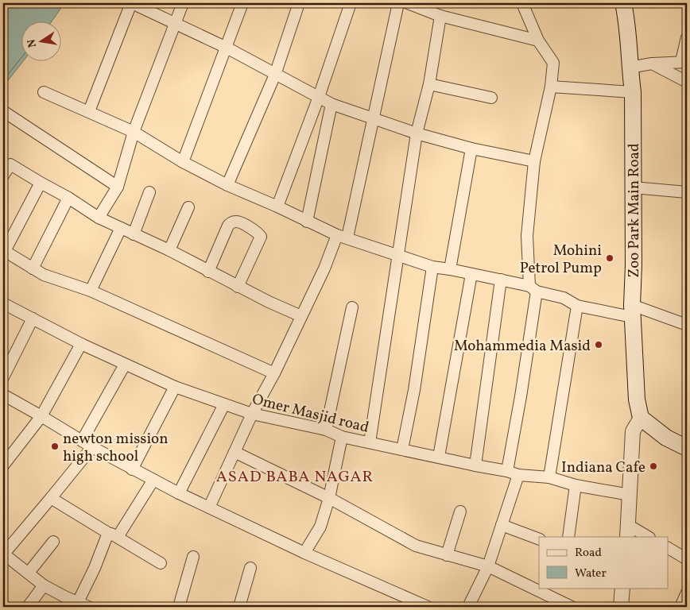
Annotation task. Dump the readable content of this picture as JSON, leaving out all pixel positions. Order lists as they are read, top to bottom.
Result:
{
  "streets": {
    "main road": ["Zoo Park Main Road"],
    "street": ["Omer Masjid road"]
  },
  "districts": ["ASAD BABA NAGAR"],
  "places": [
    "Mohini Petrol Pump",
    "Mohammedia Masid",
    "newton mission high school",
    "Indiana Cafe"
  ],
  "legend": ["Road", "Water"],
  "north": "left"
}
